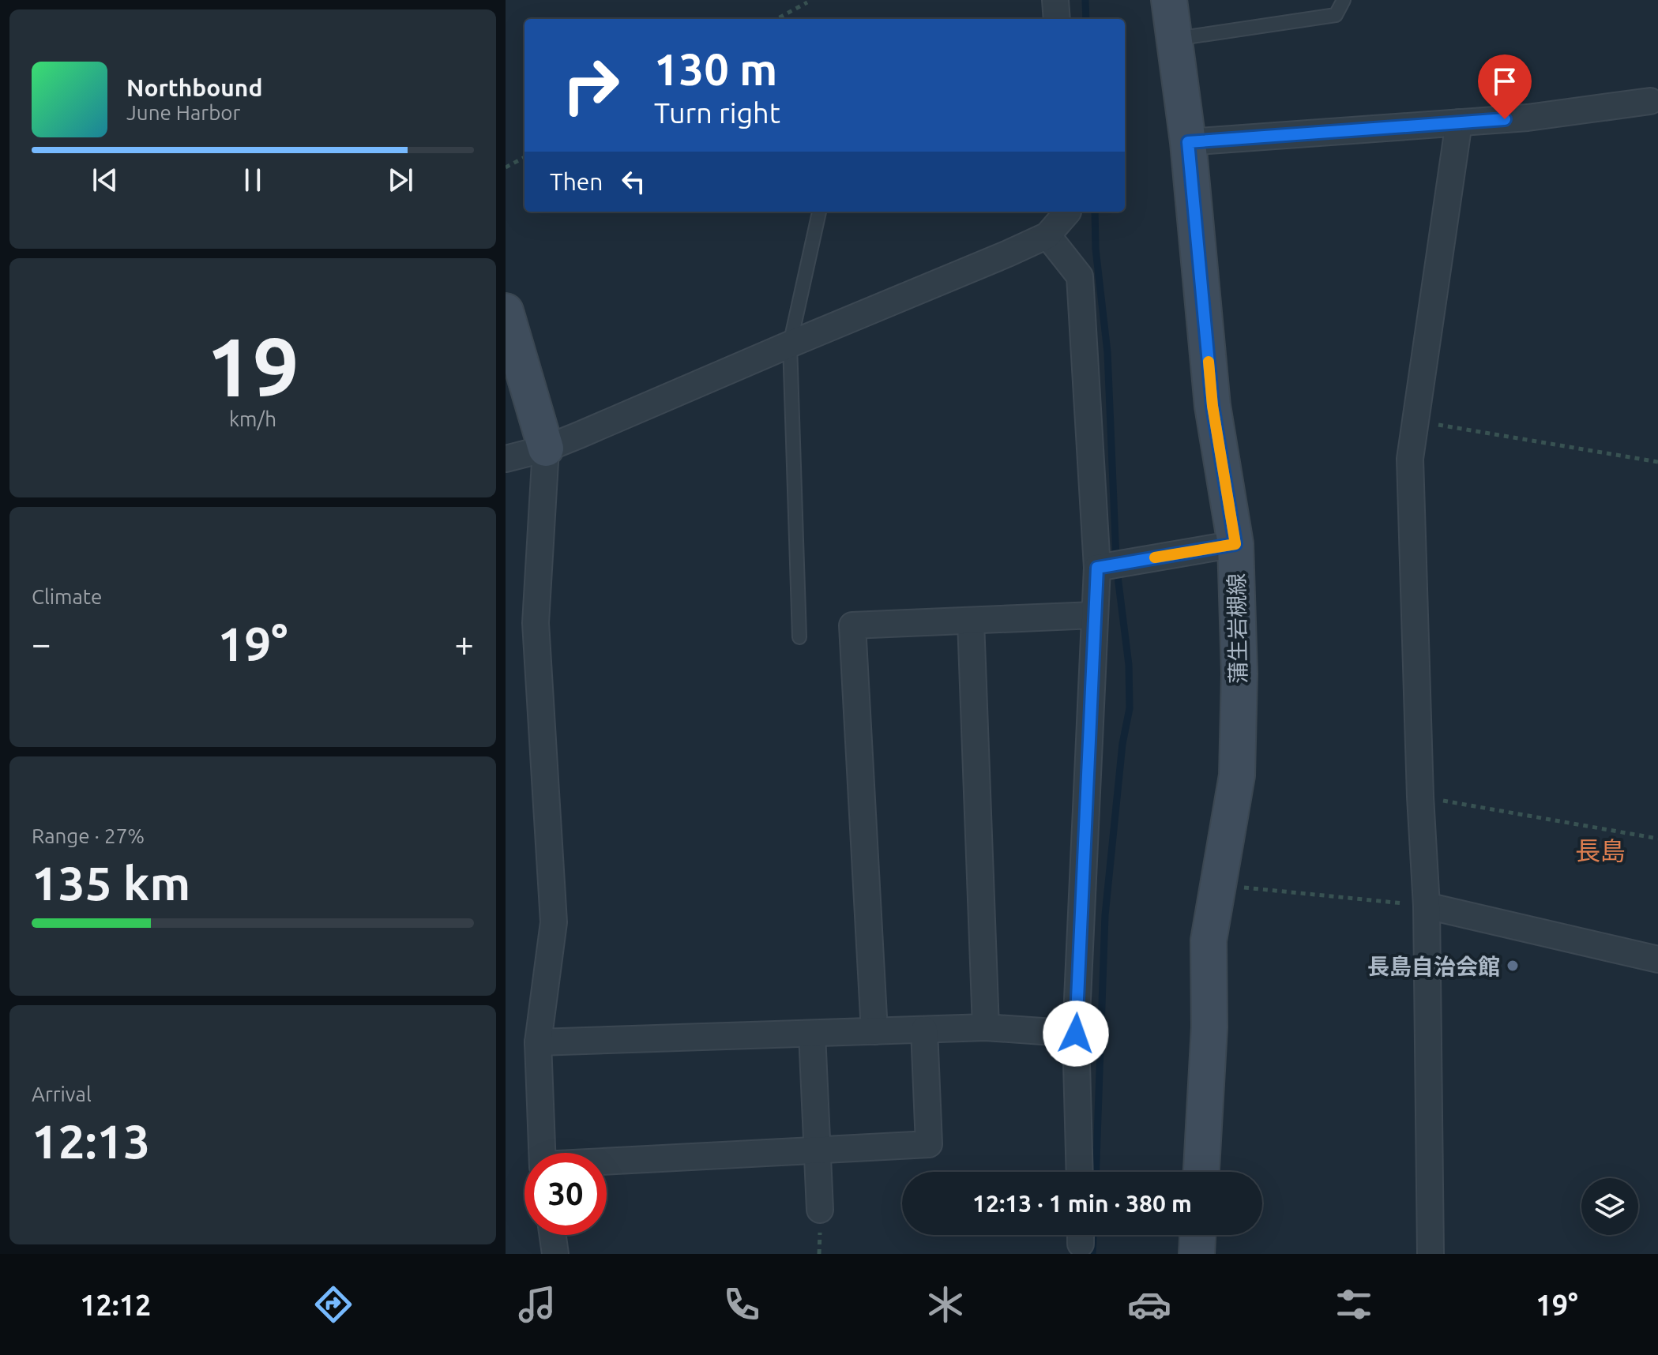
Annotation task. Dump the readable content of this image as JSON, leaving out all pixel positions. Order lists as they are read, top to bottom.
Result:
{
  "streets": {
    "main road": ["蒲生岩槻線"]
  },
  "districts": ["長島"],
  "places": ["長島自治会館"],
  "page": {
    "turn": ["130 m", "Turn right"],
    "song": ["Northbound", "June Harbor"],
    "then": "Then",
    "tile": [
      ["19", "km/h"],
      "Climate",
      ["Range · 27%", "135 km"],
      ["Arrival", "12:13"]
    ],
    "heat": ["−", "19°", "+"],
    "limit": "30",
    "trip": "12:13 · 1 min · 380 m",
    "tabs": ["12:12", "19°"]
  }
}
